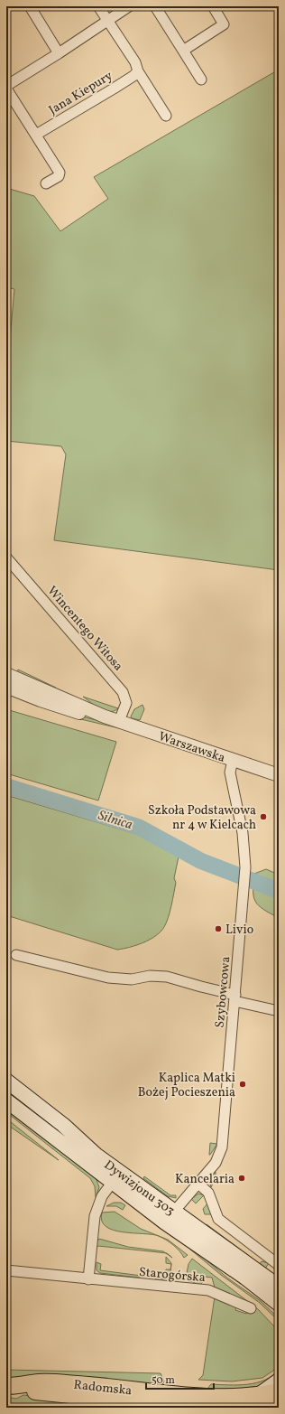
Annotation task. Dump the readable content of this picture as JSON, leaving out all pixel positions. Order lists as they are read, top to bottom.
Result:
{
  "streets": {
    "main road": ["Dywizjonu 303", "Radomska"],
    "street": [
      "Jana Kiepury",
      "Wincentego Witosa",
      "Warszawska",
      "Szybowcowa",
      "Starogórska"
    ]
  },
  "crossings": [
    ["Wincentego Witosa", "Warszawska"],
    ["Warszawska", "Szybowcowa"],
    ["Szybowcowa", "Dywizjonu 303"]
  ],
  "water": ["Silnica"],
  "places": [
    "Szkoła Podstawowa nr 4 w Kielcach",
    "Livio",
    "Kaplica Matki Bożej Pocieszenia",
    "Kancelaria"
  ],
  "scale_bar": "50 m"
}
